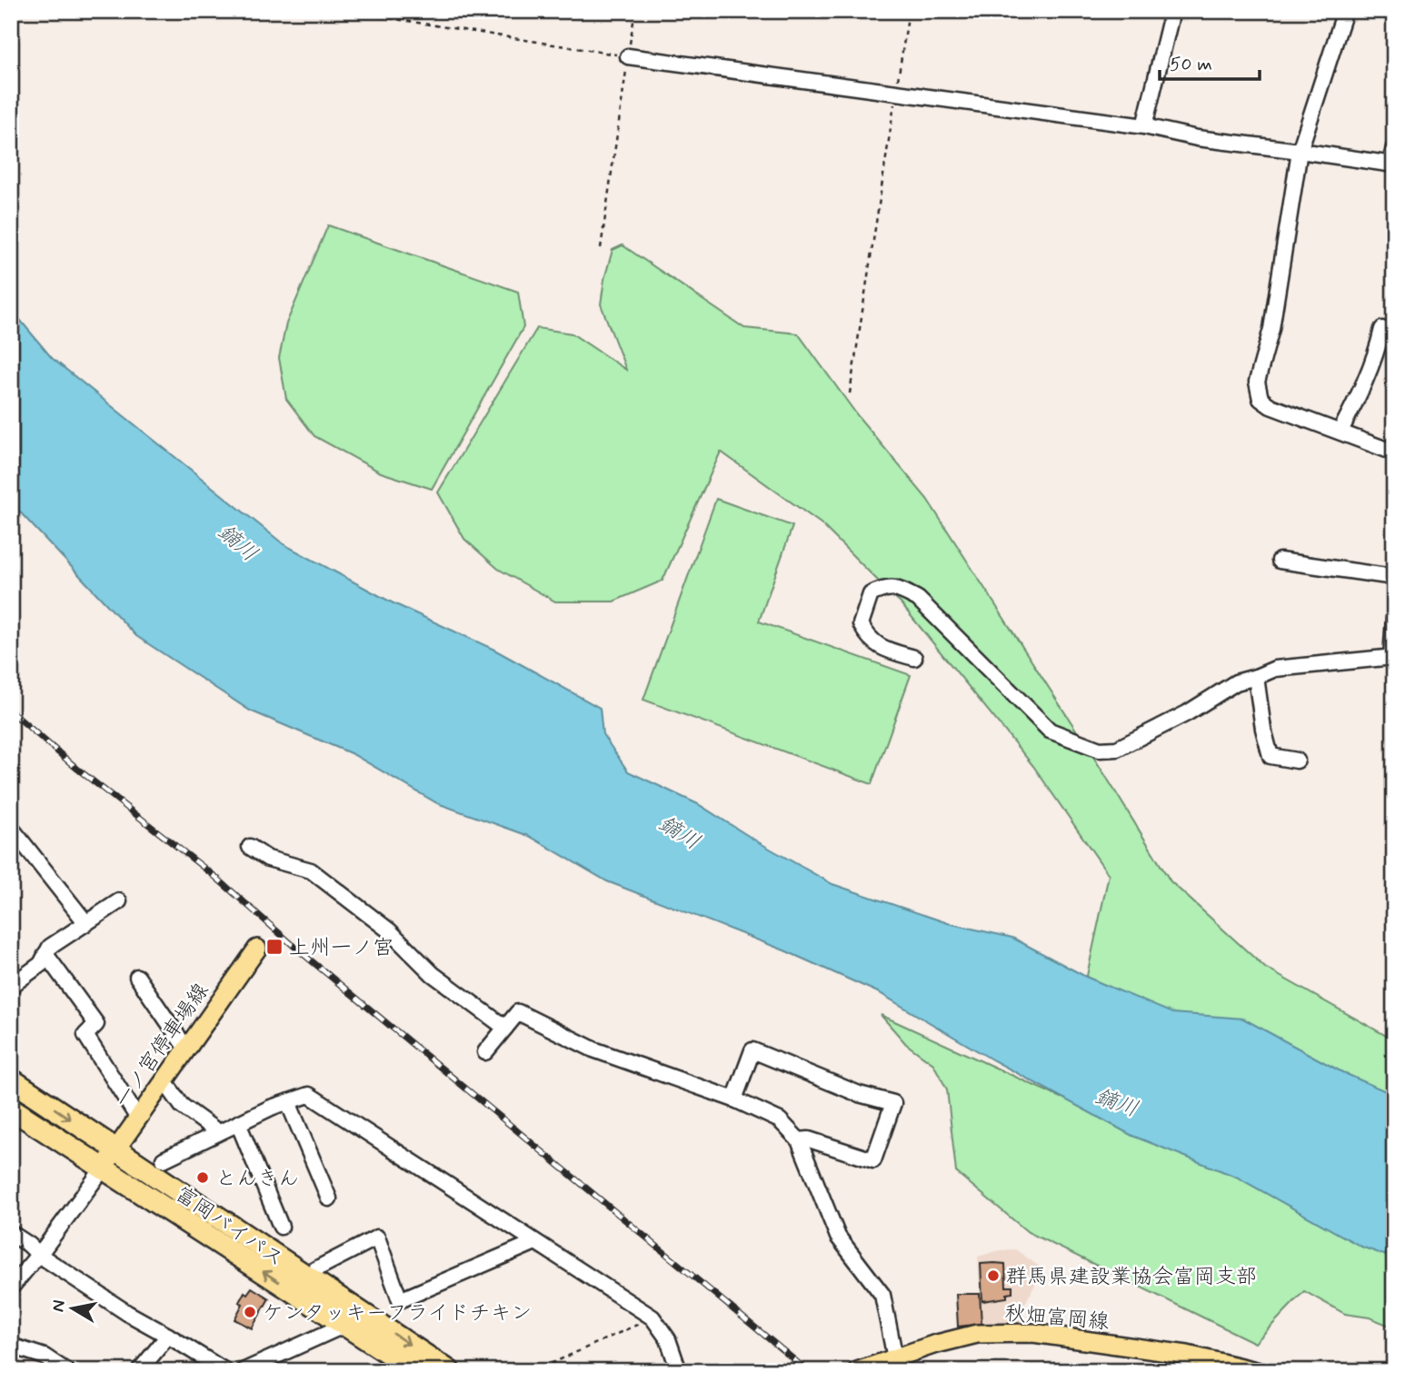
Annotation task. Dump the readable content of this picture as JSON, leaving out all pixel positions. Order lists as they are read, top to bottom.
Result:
{
  "streets": {
    "highway": ["富岡バイパス"],
    "main road": ["一ノ宮停車場線", "秋畑富岡線"]
  },
  "crossings": [
    ["一ノ宮停車場線", "富岡バイパス"]
  ],
  "water": ["鏑川"],
  "places": {
    "transit": ["上州一ノ宮"],
    "other": ["とんきん", "群馬県建設業協会富岡支部", "ケンタッキーフライドチキン"]
  },
  "scale_bar": "50 m",
  "north": "left"
}
